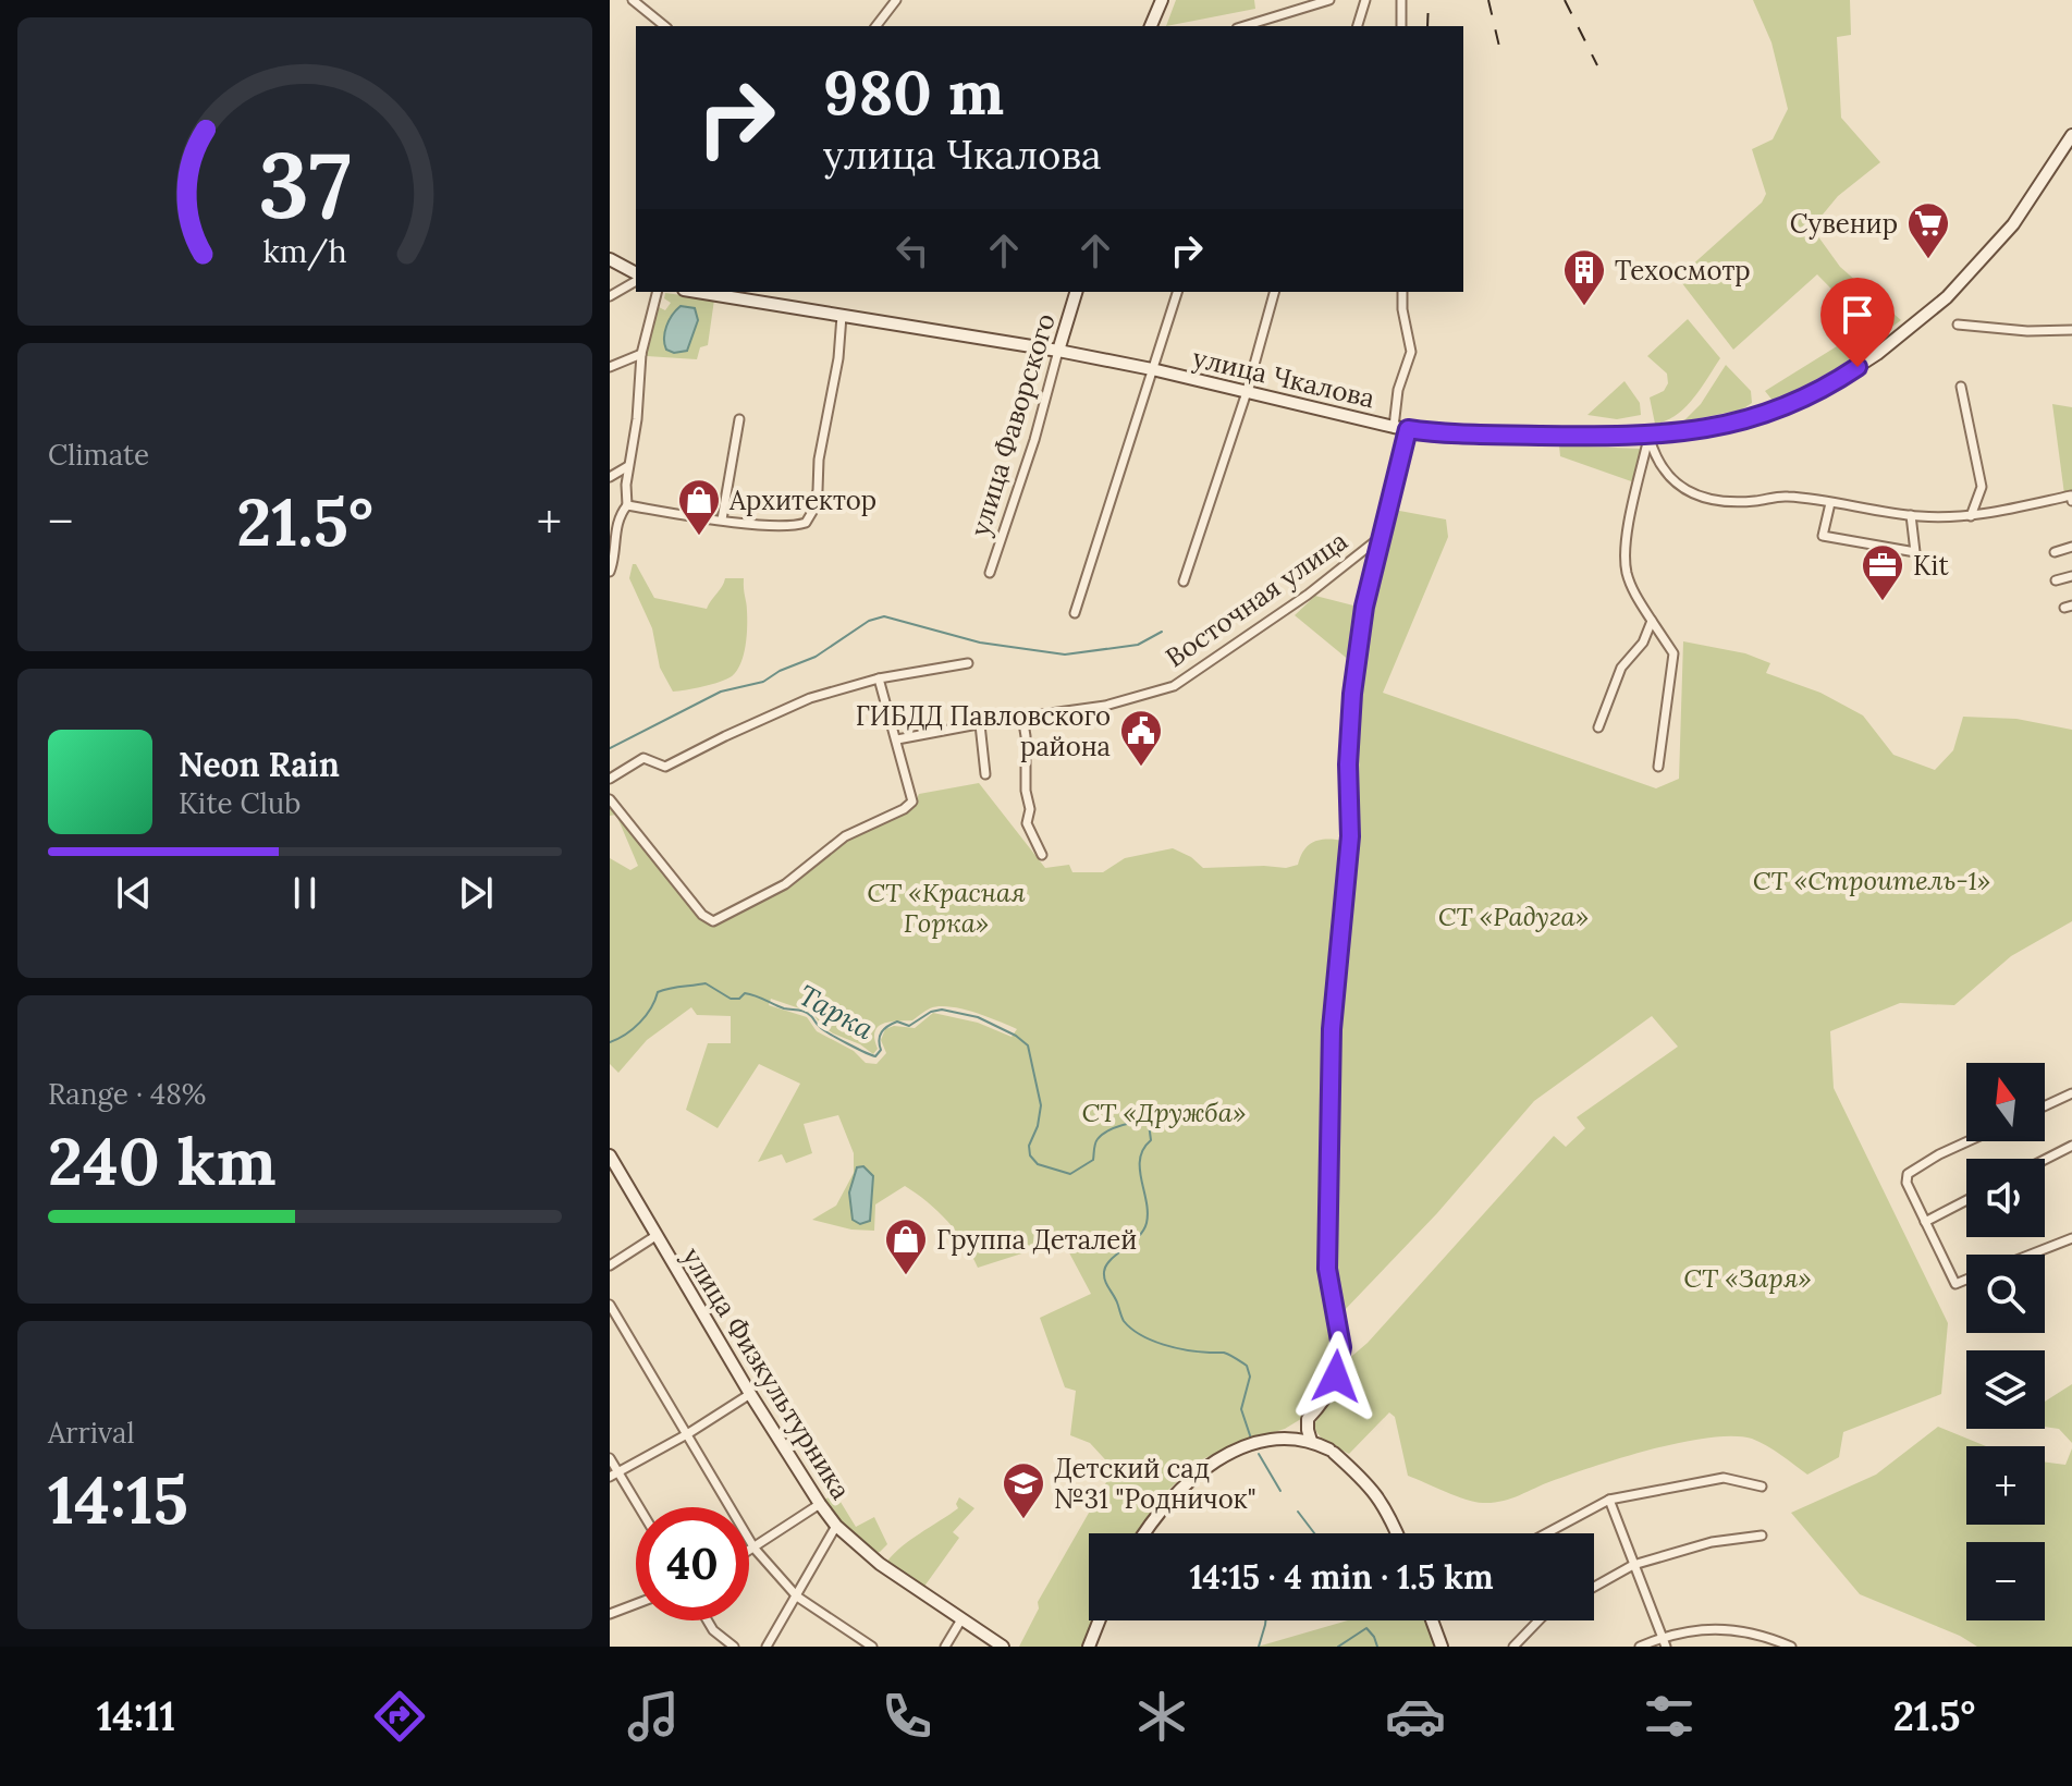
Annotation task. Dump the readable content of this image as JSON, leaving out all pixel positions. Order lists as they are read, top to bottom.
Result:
{
  "streets": {
    "street": [
      "улица Чкалова",
      "улица Фаворского",
      "Восточная улица",
      "улица Физкультурника"
    ]
  },
  "crossings": [
    ["улица Чкалова", "улица Фаворского"],
    ["улица Чкалова", "Восточная улица"]
  ],
  "water": ["Тарка"],
  "parks": [
    "СТ «Строитель-1»",
    "СТ «Красная Горка»",
    "СТ «Радуга»",
    "СТ «Дружба»",
    "СТ «Заря»"
  ],
  "places": {
    "supermarket": ["Сувенир"],
    "building": ["Техосмотр"],
    "shop": ["Архитектор", "Группа Деталей"],
    "office": ["Kit"],
    "public building": ["ГИБДД Павловского района"],
    "school or university": ["Детский сад №31 \"Родничок\""]
  },
  "north": "top",
  "page": {
    "turn": ["980 m", "улица Чкалова"],
    "tile": [
      "Climate",
      ["Range · 48%", "240 km"],
      ["Arrival", "14:15"]
    ],
    "heat": ["−", "21.5°", "+"],
    "song": ["Neon Rain", "Kite Club"],
    "map_buttons": ["+", "−"],
    "limit": "40",
    "trip": "14:15 · 4 min · 1.5 km",
    "tabs": ["14:11", "21.5°"],
    "gauge": ["37", "km/h"]
  }
}
